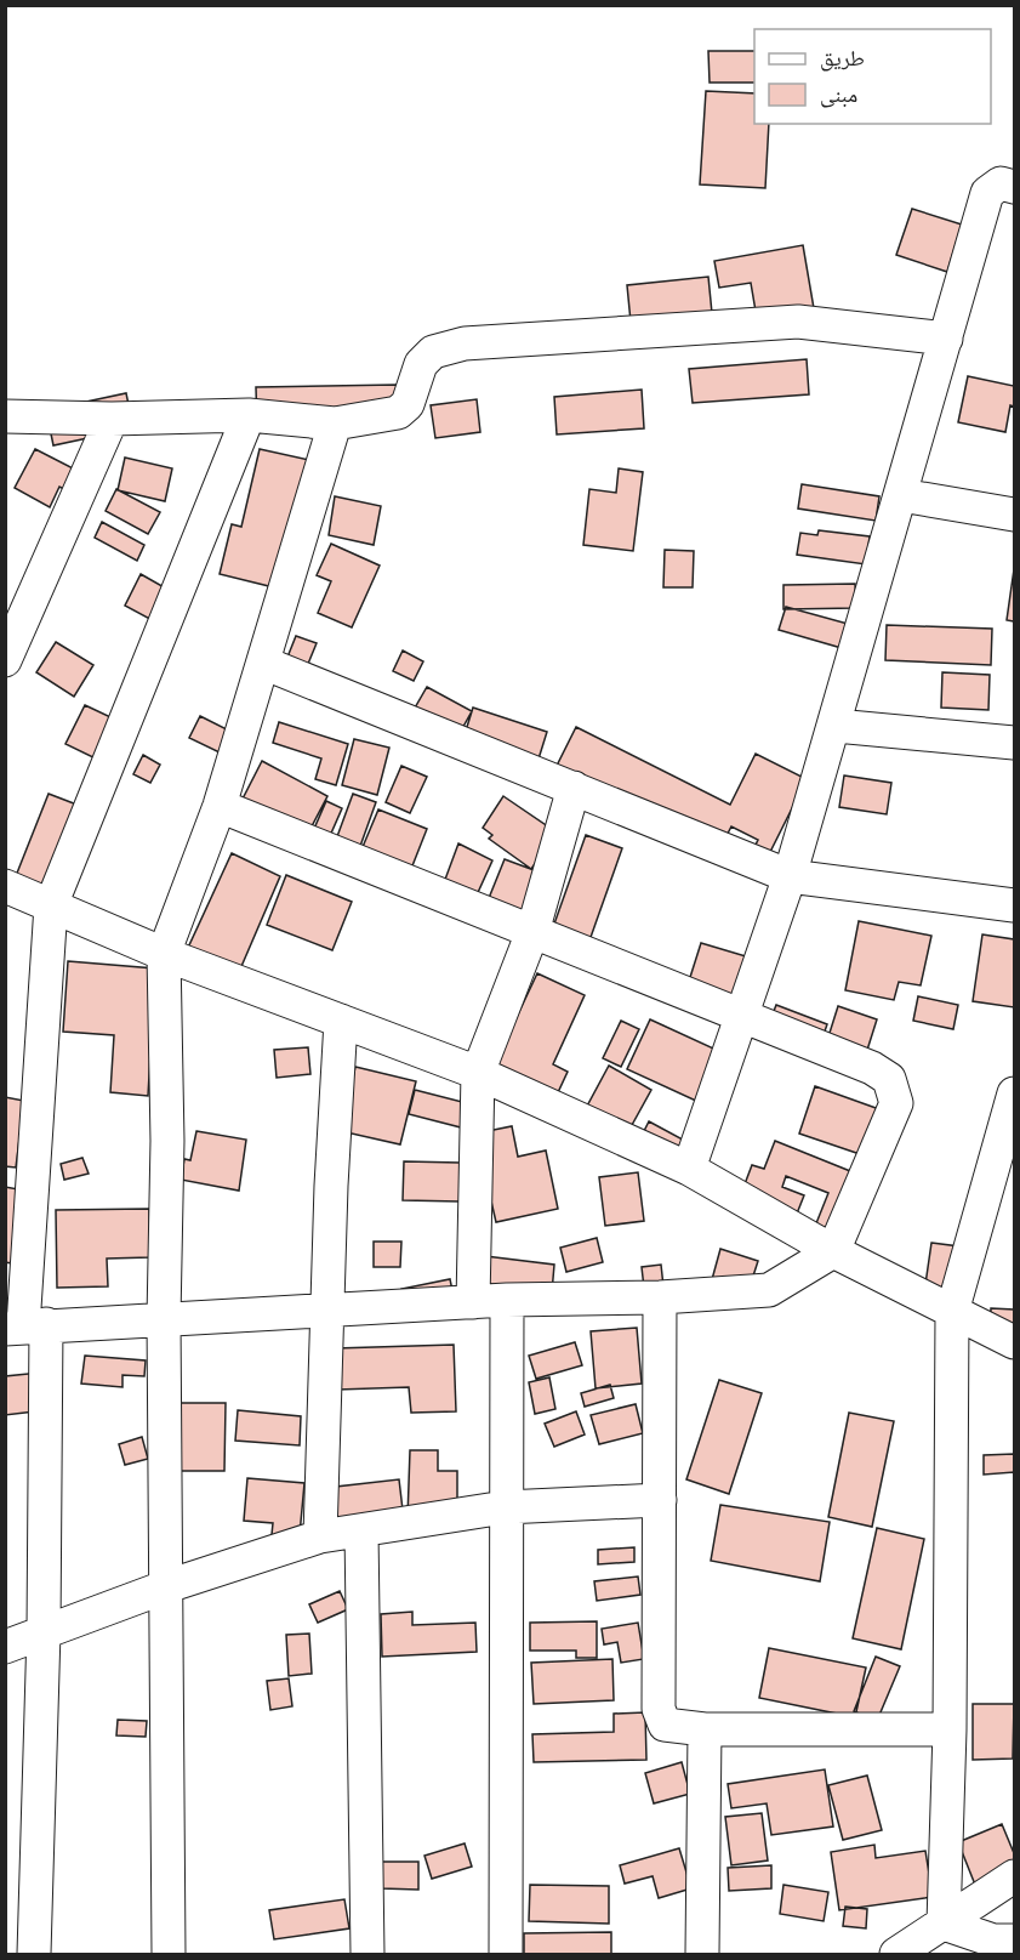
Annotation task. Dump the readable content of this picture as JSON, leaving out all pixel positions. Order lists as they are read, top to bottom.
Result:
{
  "legend": ["طريق", "مبنى"]
}
